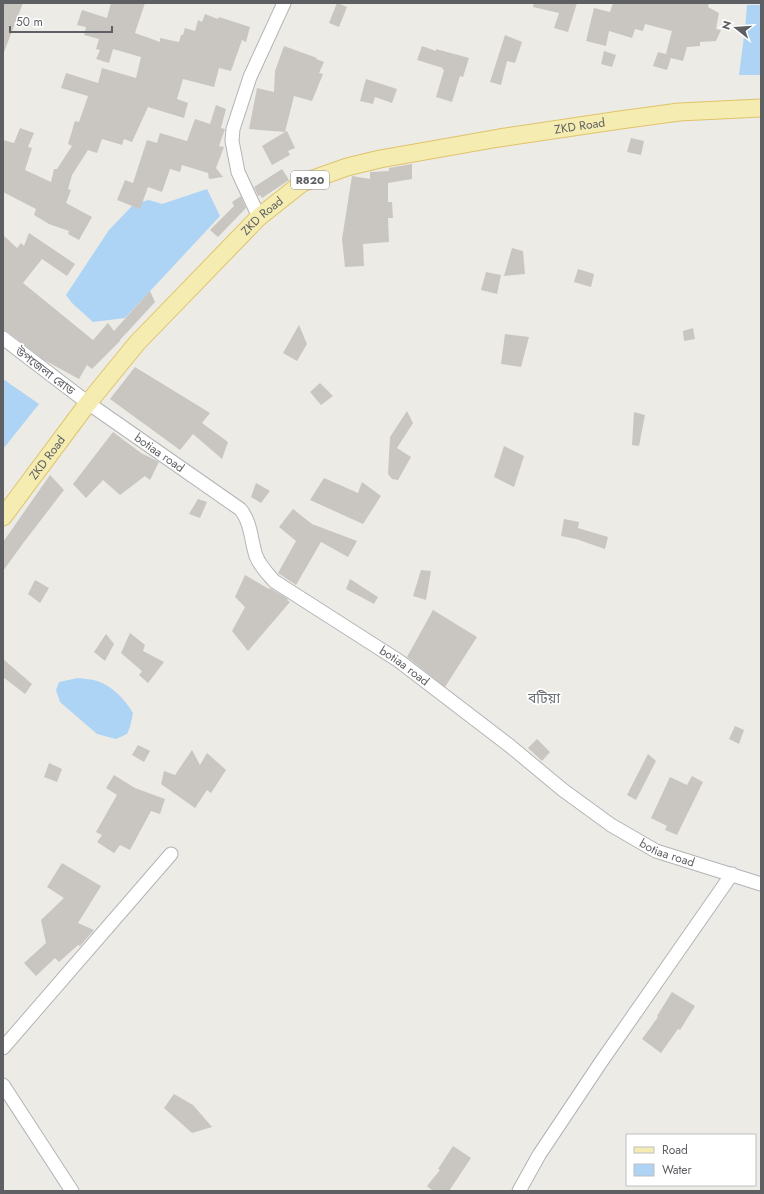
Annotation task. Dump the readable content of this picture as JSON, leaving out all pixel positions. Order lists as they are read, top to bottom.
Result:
{
  "streets": {
    "main road": ["ZKD Road", "R820"],
    "street": ["উপজেলা রোড", "botiaa road"]
  },
  "crossings": [
    ["ZKD Road", "উপজেলা রোড"],
    ["ZKD Road", "botiaa road"],
    ["উপজেলা রোড", "botiaa road"]
  ],
  "districts": ["বটিয়া"],
  "legend": ["Road", "Water"],
  "scale_bar": "50 m",
  "north": "left"
}
